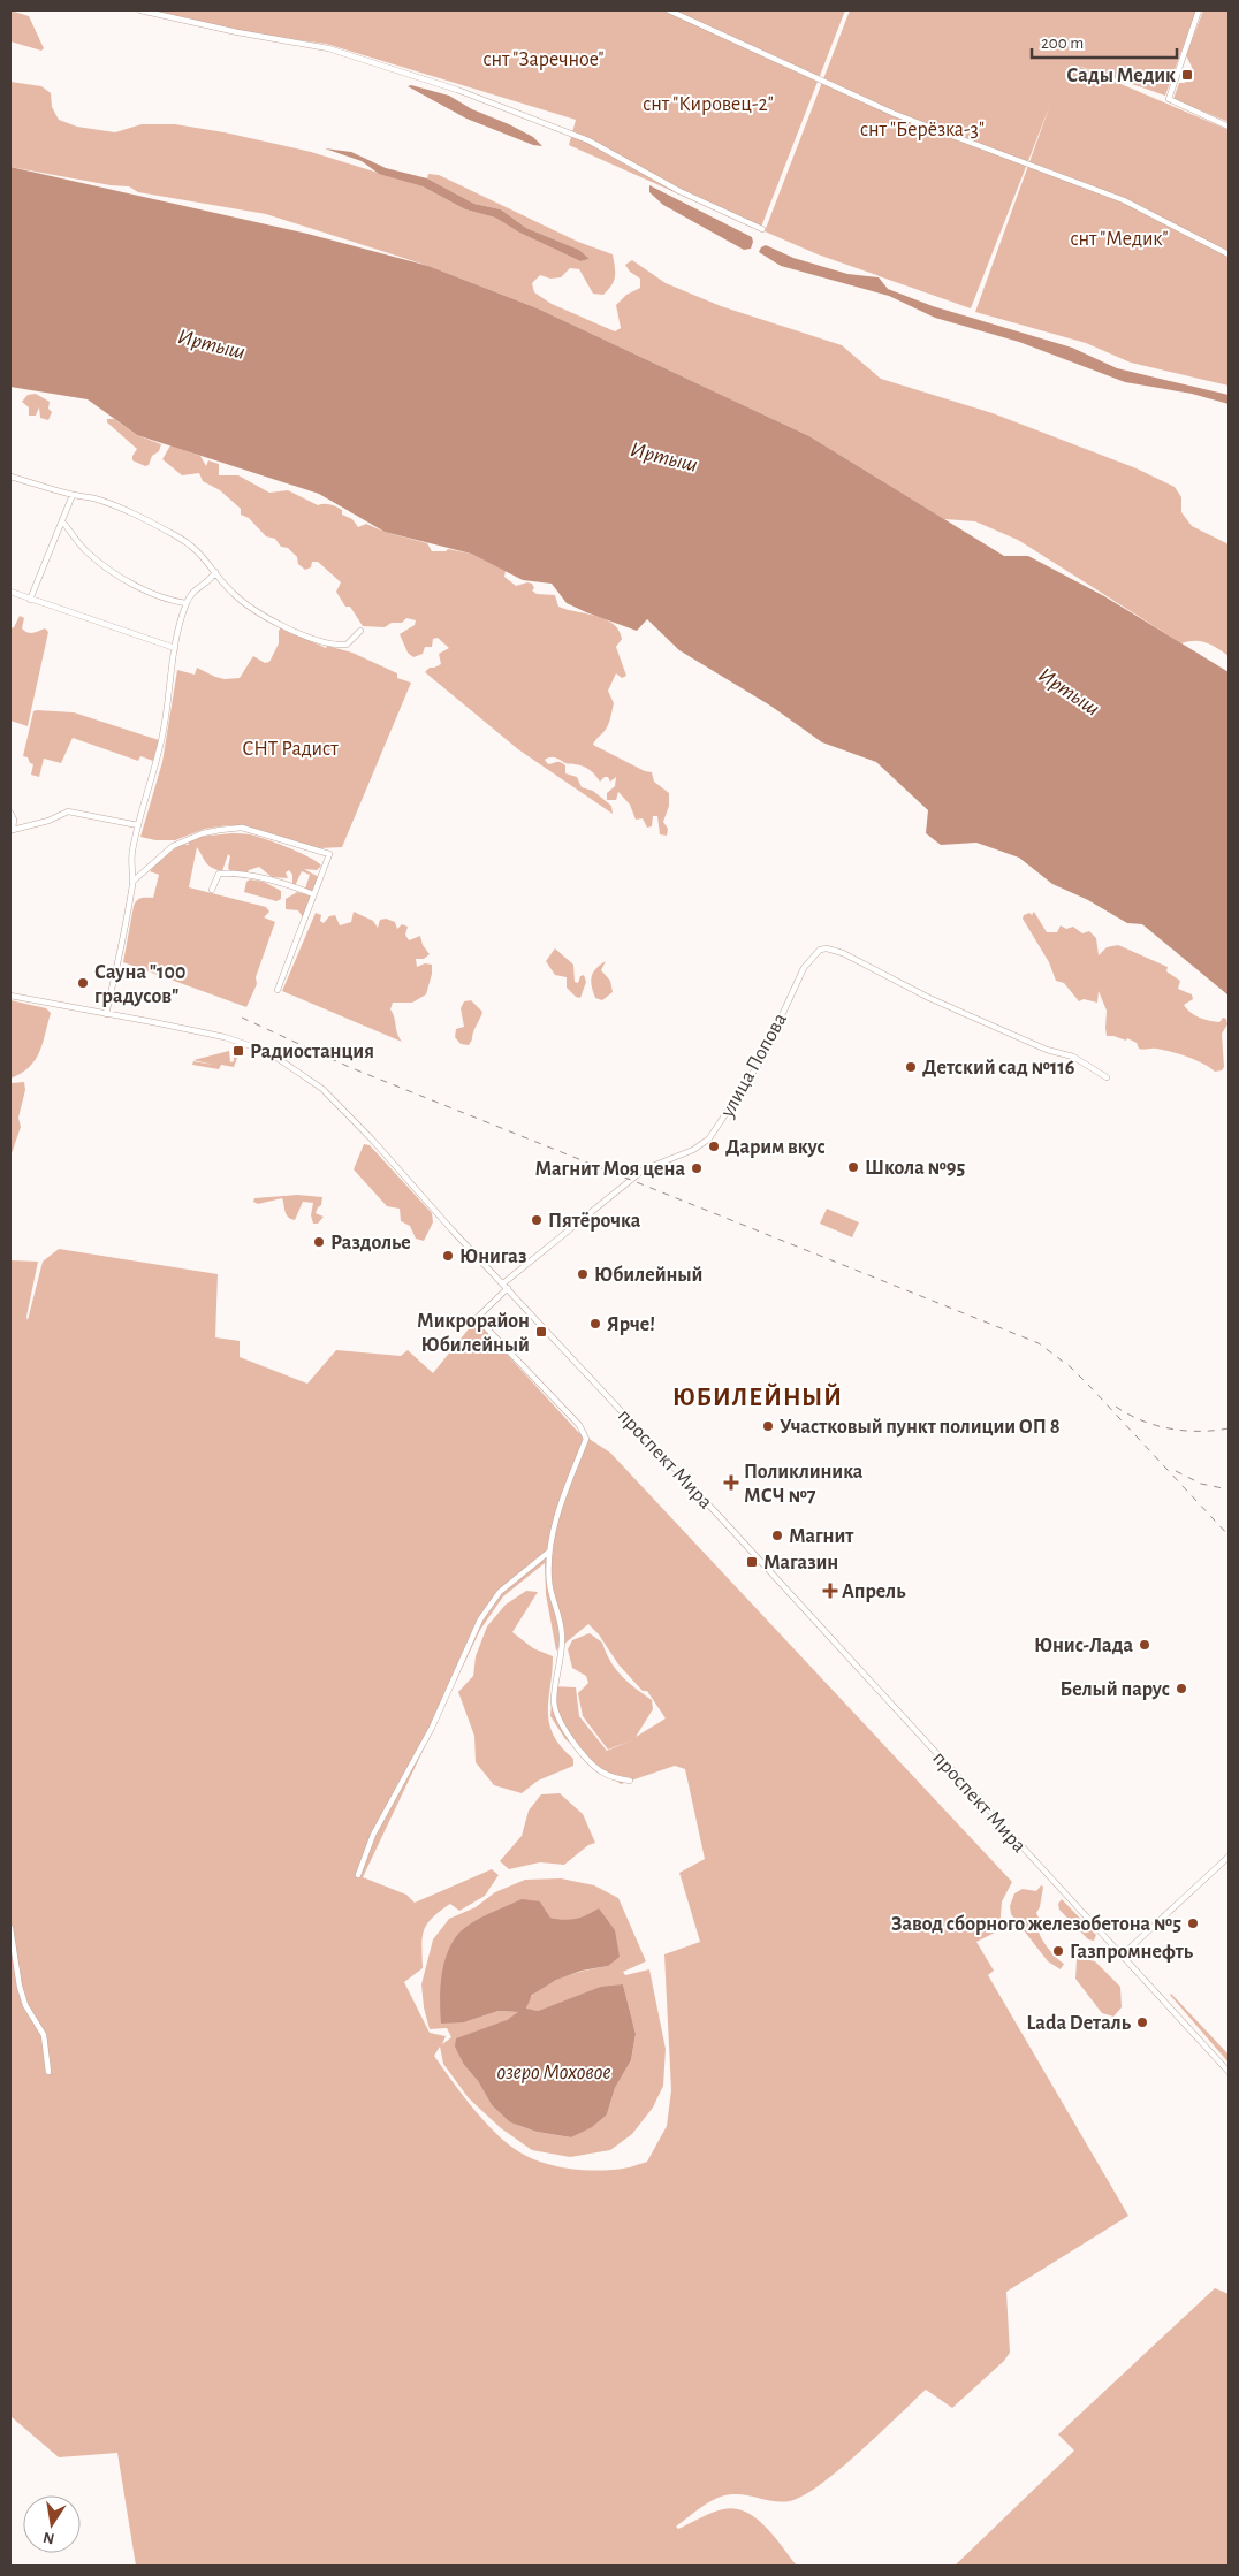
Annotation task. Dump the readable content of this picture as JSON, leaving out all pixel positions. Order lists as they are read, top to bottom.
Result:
{
  "streets": {
    "street": ["улица Попова", "проспект Мира"]
  },
  "crossings": [
    ["улица Попова", "проспект Мира"]
  ],
  "districts": ["ЮБИЛЕЙНЫЙ"],
  "water": ["Иртыш", "озеро Моховое"],
  "parks": [
    "снт \"Заречное\"",
    "снт \"Кировец-2\"",
    "снт \"Берёзка-3\"",
    "снт \"Медик\"",
    "СНТ Радист"
  ],
  "places": {
    "transit": [
      "Сады Медик",
      "Радиостанция",
      "Микрорайон Юбилейный",
      "Магазин"
    ],
    "other": [
      "Сауна \"100 градусов\"",
      "Детский сад №116",
      "Дарим вкус",
      "Школа №95",
      "Магнит Моя цена",
      "Пятёрочка",
      "Раздолье",
      "Юнигаз",
      "Юбилейный",
      "Ярче!",
      "Участковый пункт полиции ОП 8",
      "Магнит",
      "Юнис-Лада",
      "Белый парус",
      "Завод сборного железобетона №5",
      "Газпромнефть",
      "Lada Dеталь"
    ],
    "health": ["Поликлиника МСЧ №7", "Апрель"]
  },
  "scale_bar": "200 m",
  "north": "bottom"
}
